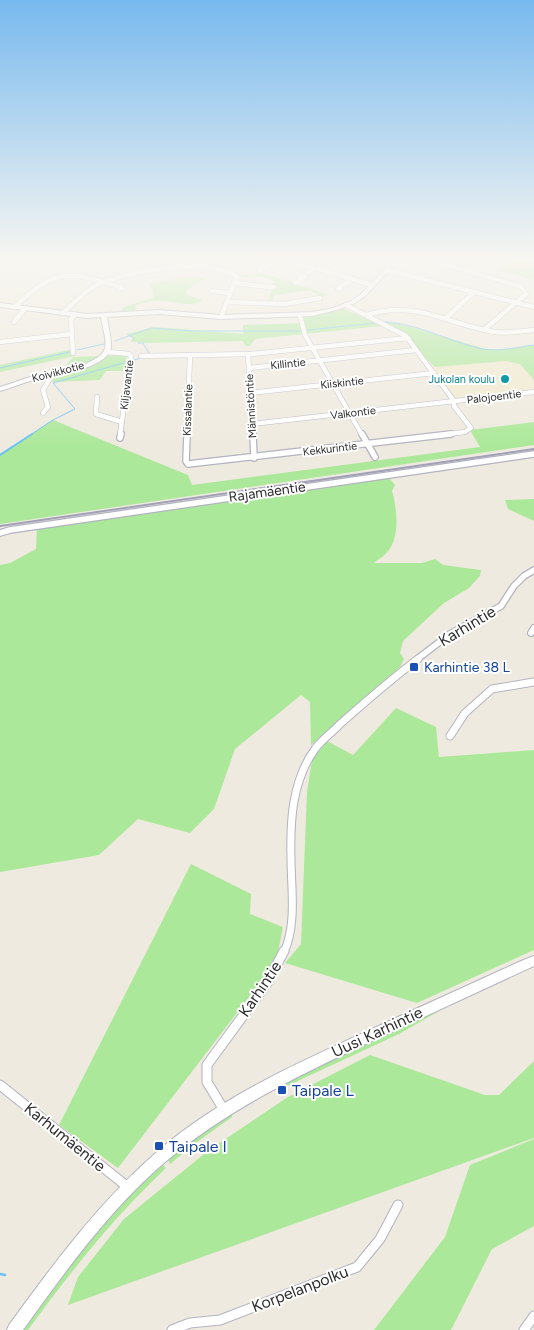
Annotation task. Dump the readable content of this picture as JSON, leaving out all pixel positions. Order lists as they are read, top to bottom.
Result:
{
  "streets": {
    "street": [
      "Killintie",
      "Koivikkotie",
      "Kiiskintie",
      "Kiljavantie",
      "Palojoentie",
      "Männistöntie",
      "Kissalantie",
      "Valkontie",
      "Kekkurintie",
      "Rajamäentie",
      "Karhintie",
      "Uusi Karhintie",
      "Karhumäentie",
      "Korpelanpolku"
    ]
  },
  "crossings": [
    ["Killintie", "Männistöntie"],
    ["Koivikkotie", "Kiljavantie"],
    ["Kiiskintie", "Männistöntie"],
    ["Palojoentie", "Valkontie"],
    ["Palojoentie", "Kekkurintie"],
    ["Männistöntie", "Valkontie"],
    ["Männistöntie", "Kekkurintie"],
    ["Kissalantie", "Kekkurintie"],
    ["Valkontie", "Kekkurintie"],
    ["Karhintie", "Uusi Karhintie"]
  ],
  "places": {
    "other": ["Jukolan koulu"],
    "transit": ["Karhintie 38 L", "Taipale L", "Taipale I"]
  }
}
